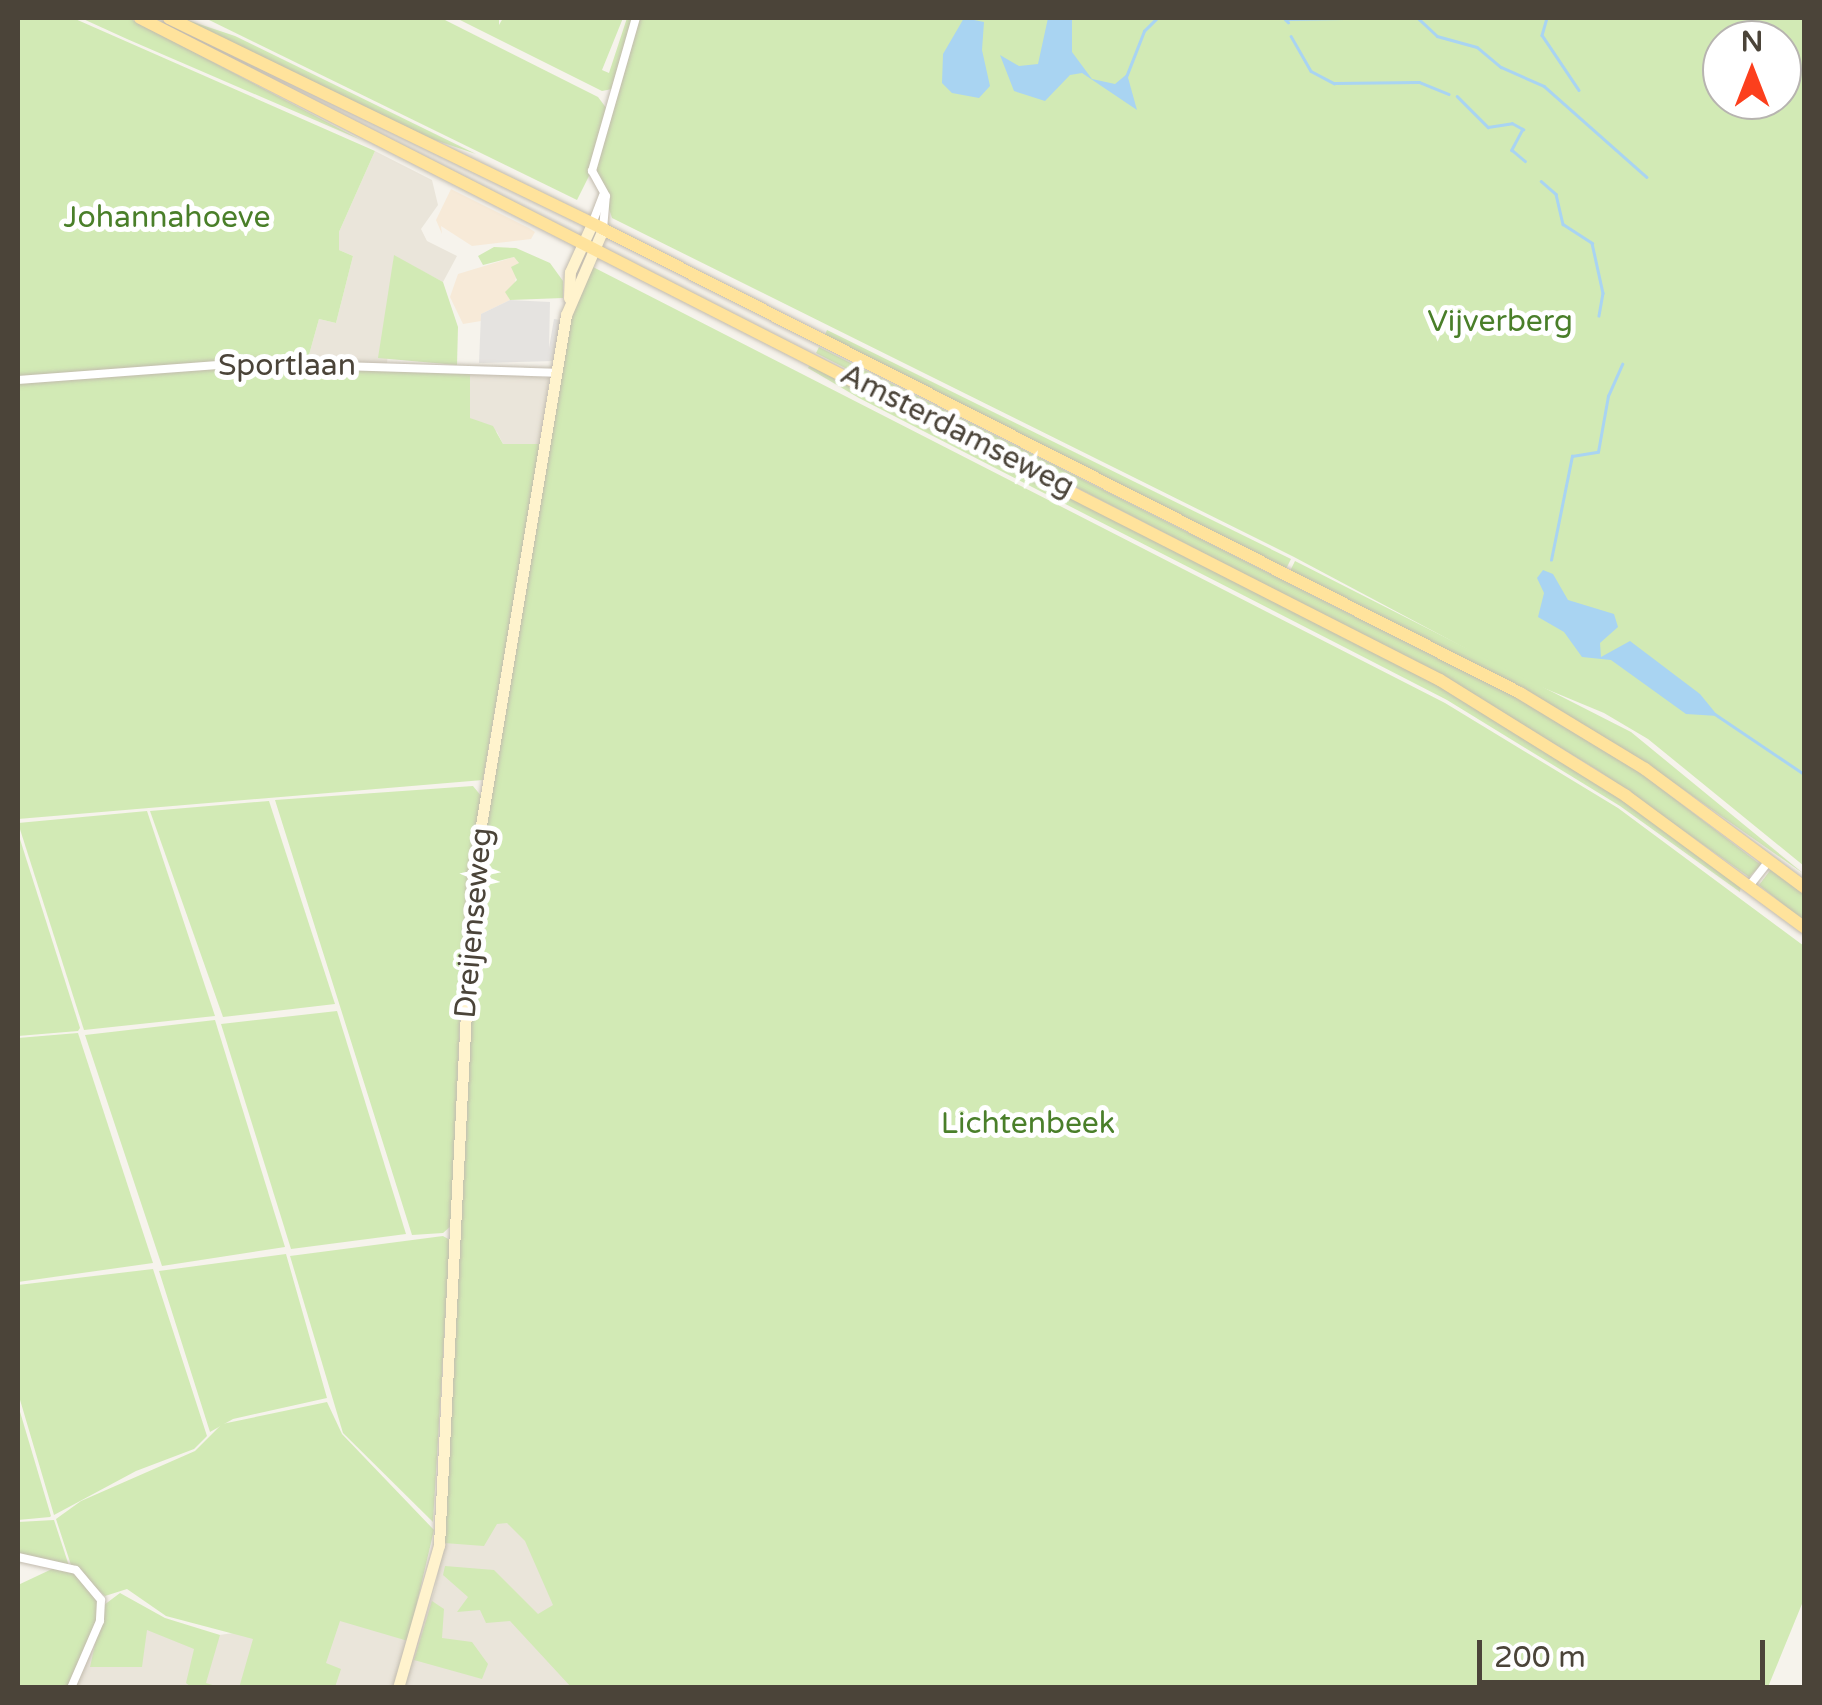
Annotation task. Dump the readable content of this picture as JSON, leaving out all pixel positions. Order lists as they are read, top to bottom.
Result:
{
  "streets": {
    "main road": ["Amsterdamseweg", "Dreijenseweg"],
    "street": ["Sportlaan"]
  },
  "crossings": [
    ["Sportlaan", "Dreijenseweg"],
    ["Amsterdamseweg", "Dreijenseweg"]
  ],
  "parks": ["Johannahoeve", "Vijverberg", "Lichtenbeek"],
  "scale_bar": "200 m",
  "north": "top"
}
